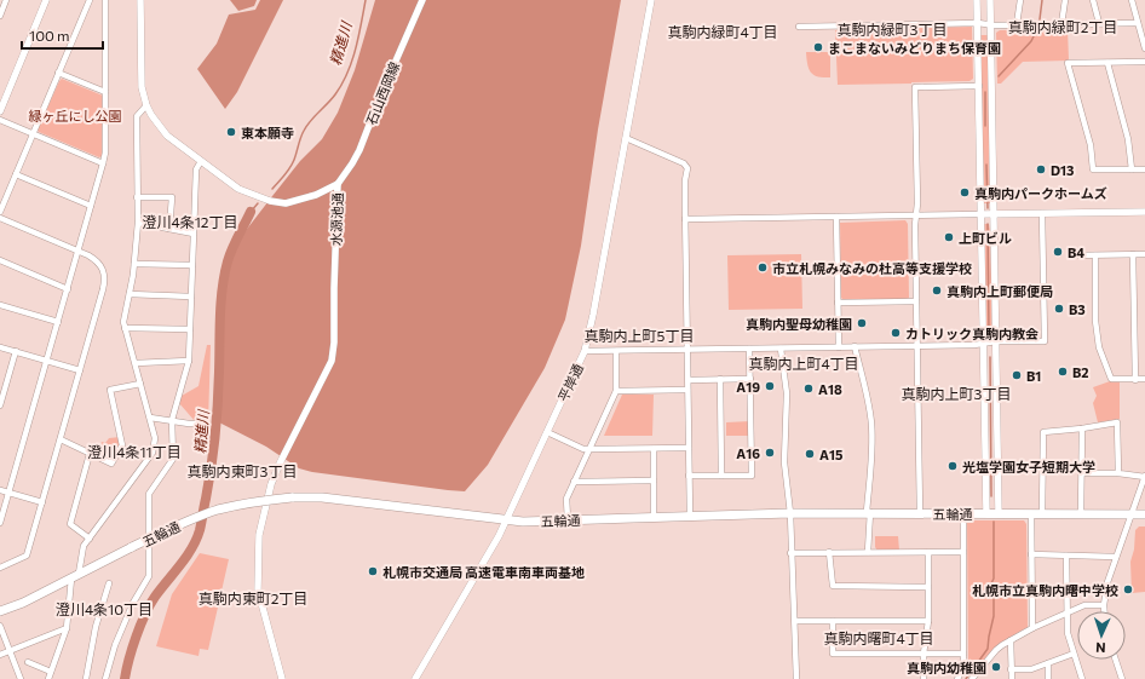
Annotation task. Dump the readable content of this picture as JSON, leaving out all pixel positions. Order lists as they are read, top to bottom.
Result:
{
  "streets": {
    "main road": ["五輪通"],
    "street": ["石山西岡線", "水源池通", "平岸通"]
  },
  "crossings": [
    ["石山西岡線", "水源池通"],
    ["平岸通", "五輪通"]
  ],
  "districts": [
    "真駒内緑町2丁目",
    "真駒内緑町3丁目",
    "真駒内緑町4丁目",
    "澄川4条12丁目",
    "真駒内上町5丁目",
    "真駒内上町4丁目",
    "真駒内上町3丁目",
    "澄川4条11丁目",
    "真駒内東町3丁目",
    "真駒内東町2丁目",
    "澄川4条10丁目",
    "真駒内曙町4丁目"
  ],
  "water": ["精進川"],
  "parks": ["緑ヶ丘にし公園"],
  "places": [
    "まこまないみどりまち保育園",
    "東本願寺",
    "D13",
    "真駒内パークホームズ",
    "上町ビル",
    "B4",
    "市立札幌みなみの杜高等支援学校",
    "真駒内上町郵便局",
    "B3",
    "真駒内聖母幼稚園",
    "カトリック真駒内教会",
    "B2",
    "B1",
    "A19",
    "A18",
    "A16",
    "A15",
    "光塩学園女子短期大学",
    "札幌市交通局 高速電車南車両基地",
    "札幌市立真駒内曙中学校",
    "真駒内幼稚園"
  ],
  "scale_bar": "100 m",
  "north": "bottom"
}
